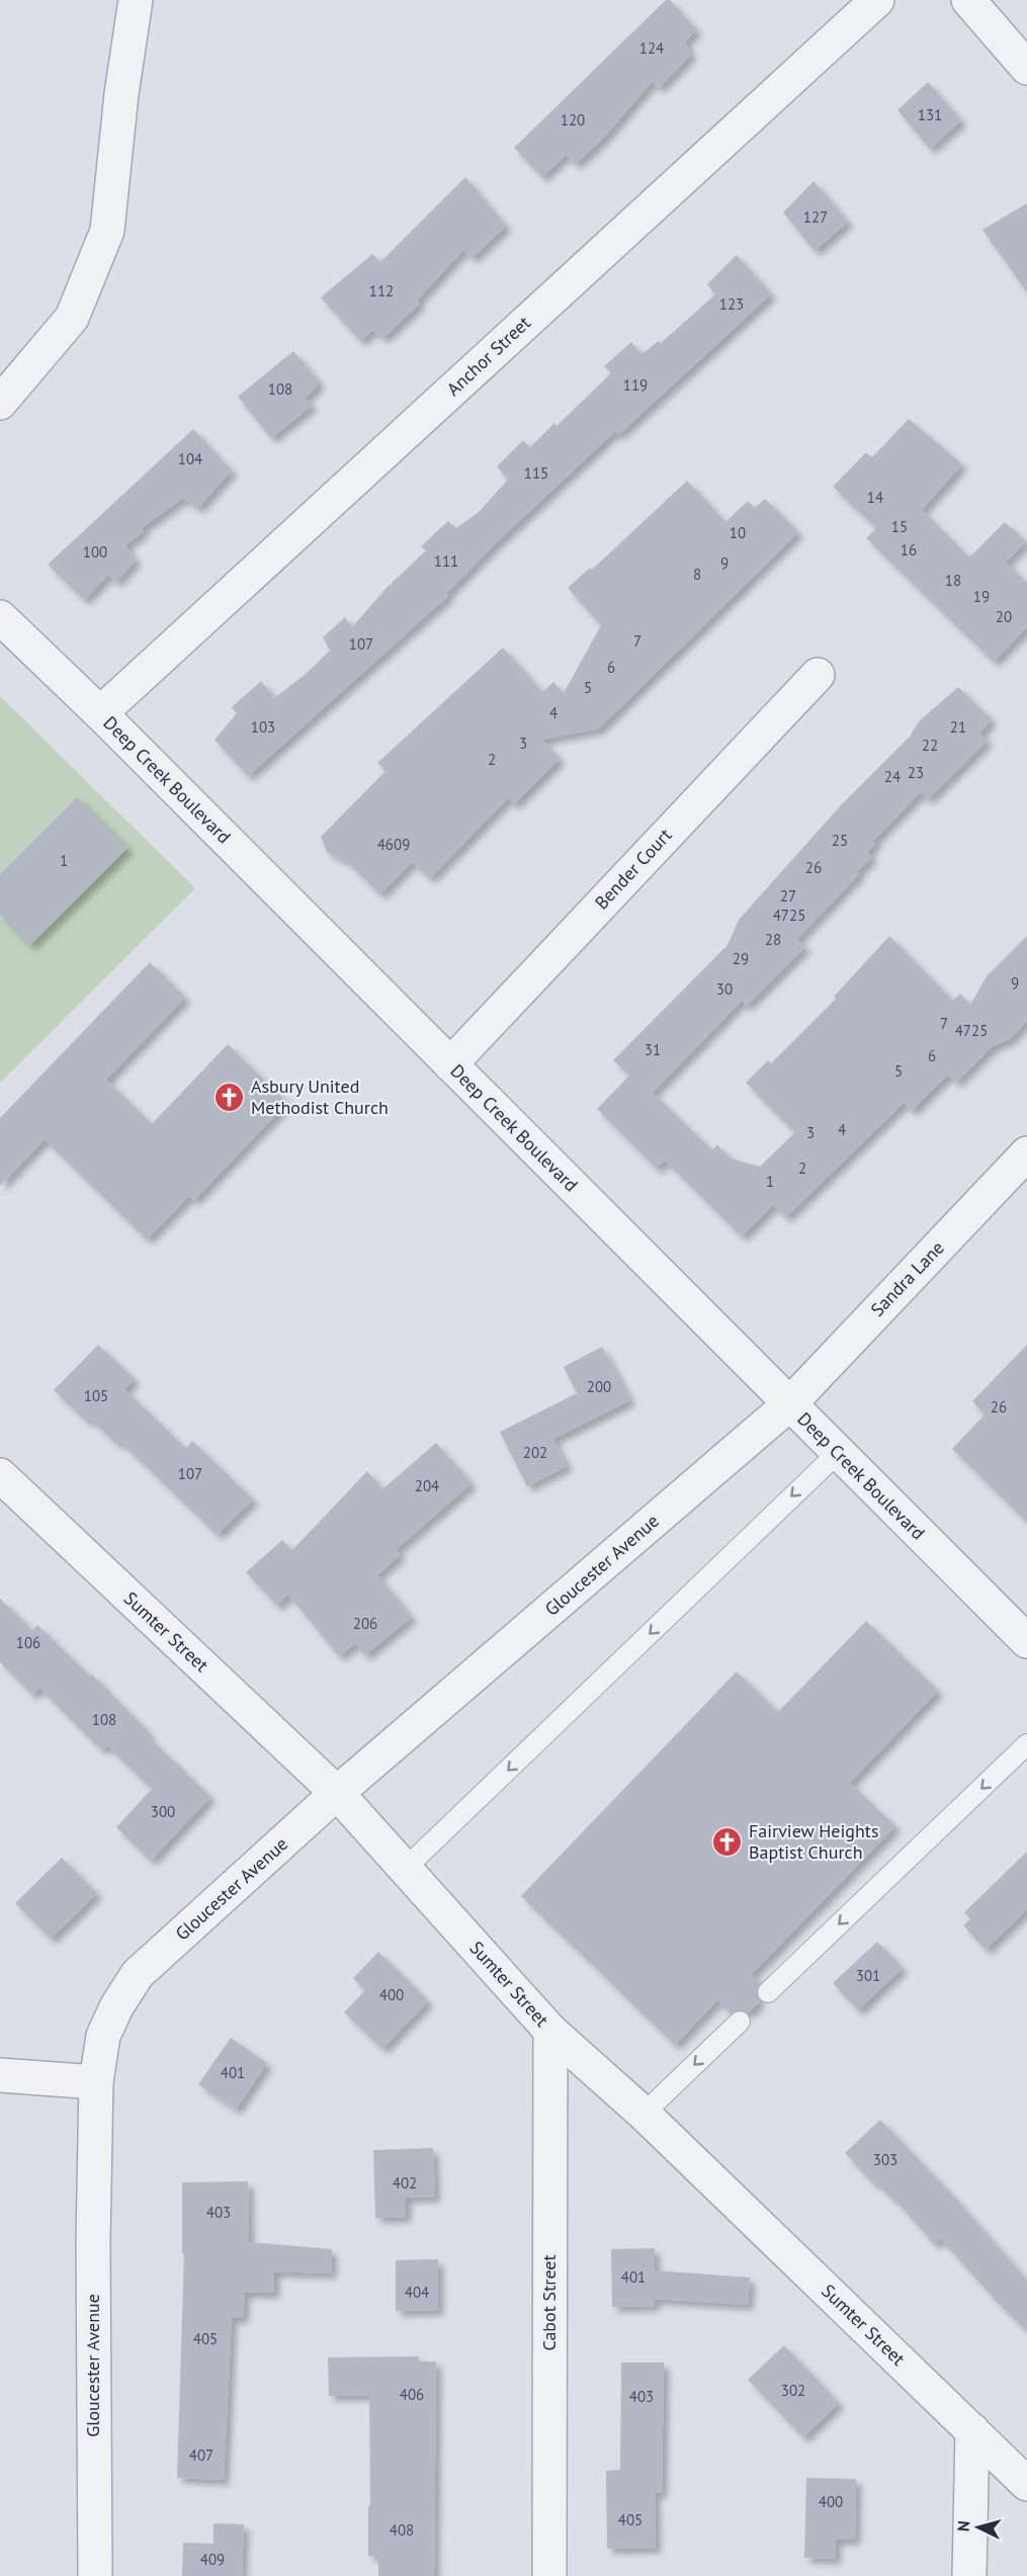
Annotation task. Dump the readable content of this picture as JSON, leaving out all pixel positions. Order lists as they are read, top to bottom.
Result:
{
  "streets": {
    "street": [
      "Anchor Street",
      "Deep Creek Boulevard",
      "Bender Court",
      "Sandra Lane",
      "Gloucester Avenue",
      "Sumter Street",
      "Cabot Street"
    ]
  },
  "crossings": [
    ["Anchor Street", "Deep Creek Boulevard"],
    ["Deep Creek Boulevard", "Bender Court"],
    ["Deep Creek Boulevard", "Sandra Lane"],
    ["Deep Creek Boulevard", "Gloucester Avenue"],
    ["Sandra Lane", "Gloucester Avenue"],
    ["Gloucester Avenue", "Sumter Street"],
    ["Sumter Street", "Cabot Street"]
  ],
  "places": {
    "church": ["Asbury United Methodist Church", "Fairview Heights Baptist Church"]
  },
  "house_numbers": [
    "124",
    "131",
    "120",
    "127",
    "112",
    "123",
    "119",
    "108",
    "104",
    "115",
    "14",
    "15",
    "10",
    "16",
    "100",
    "111",
    "9",
    "8",
    "18",
    "19",
    "20",
    "7",
    "107",
    "6",
    "5",
    "4",
    "103",
    "21",
    "3",
    "22",
    "2",
    "23",
    "24",
    "25",
    "4609",
    "1",
    "26",
    "27",
    "4725",
    "28",
    "29",
    "9",
    "30",
    "7",
    "4725",
    "31",
    "6",
    "5",
    "4",
    "3",
    "2",
    "1",
    "200",
    "105",
    "26",
    "202",
    "107",
    "204",
    "206",
    "106",
    "108",
    "300",
    "301",
    "400",
    "401",
    "303",
    "402",
    "403",
    "401",
    "404",
    "405",
    "302",
    "406",
    "403",
    "407",
    "400",
    "405",
    "408",
    "409"
  ],
  "north": "left"
}
